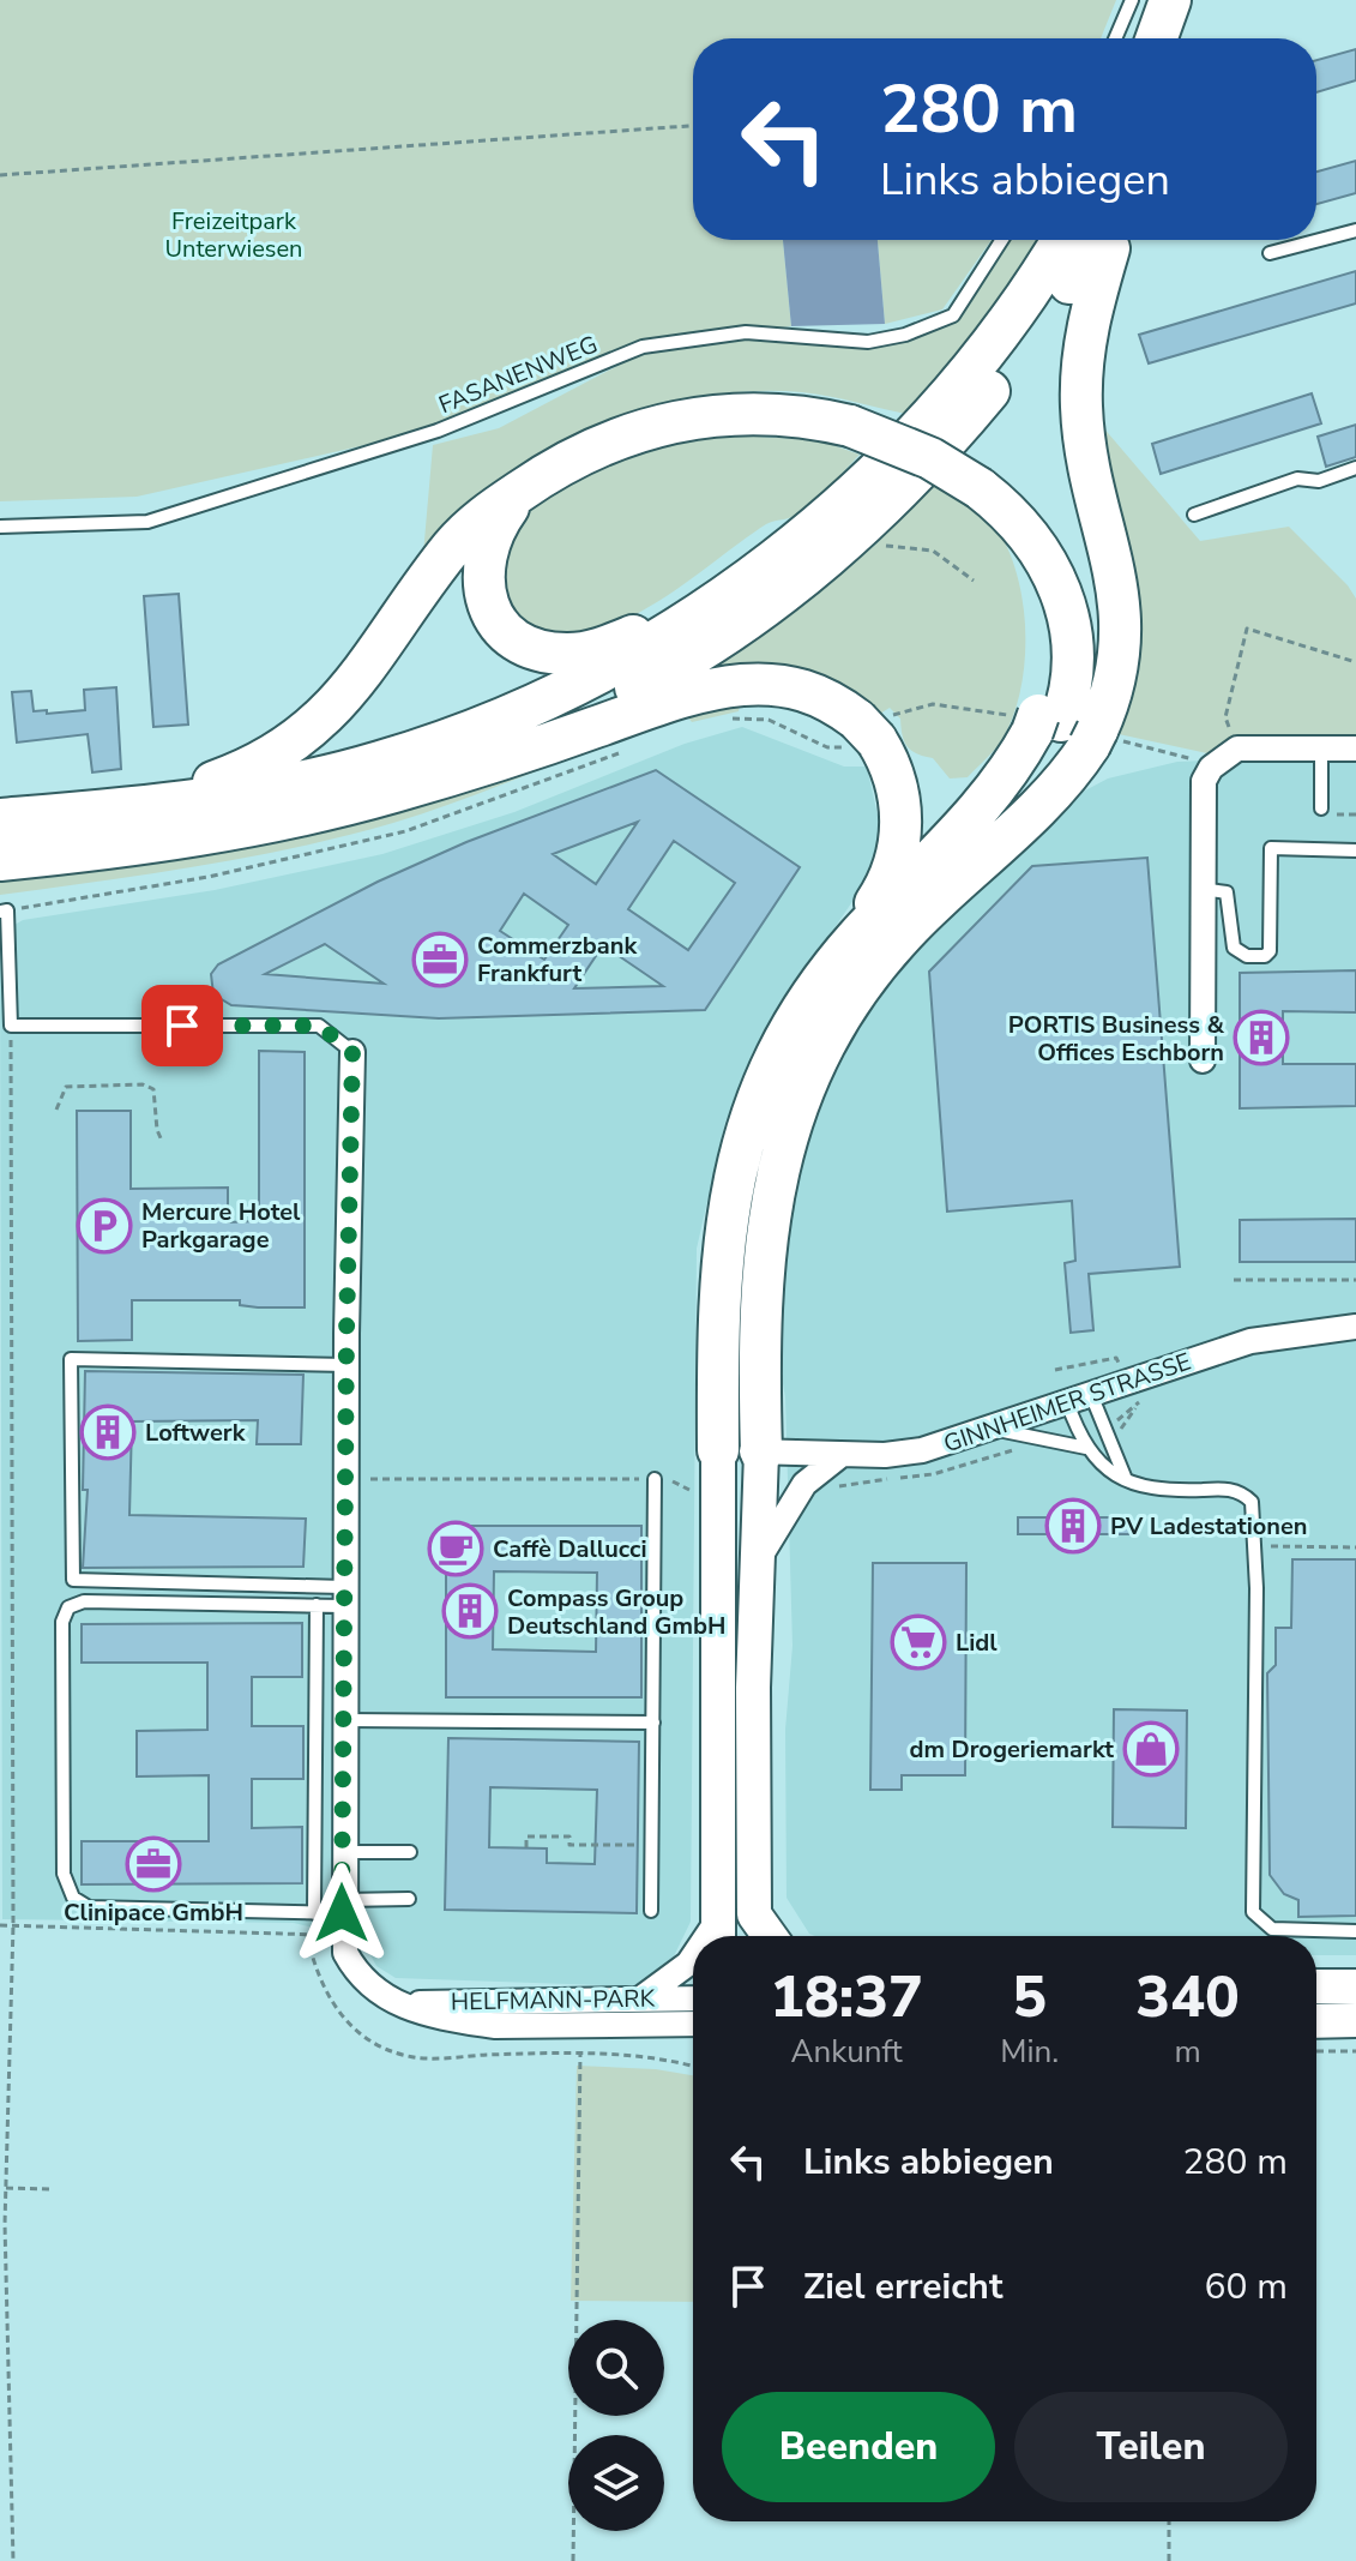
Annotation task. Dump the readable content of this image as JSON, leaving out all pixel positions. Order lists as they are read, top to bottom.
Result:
{
  "streets": {
    "street": ["GINNHEIMER STRASSE", "HELFMANN-PARK"],
    "lane": ["FASANENWEG"]
  },
  "parks": ["Freizeitpark Unterwiesen"],
  "places": {
    "office": ["Commerzbank Frankfurt", "Clinipace GmbH"],
    "building": [
      "PORTIS Business & Offices Eschborn",
      "Loftwerk",
      "PV Ladestationen",
      "Compass Group Deutschland GmbH"
    ],
    "parking": ["Mercure Hotel Parkgarage"],
    "cafe": ["Caffè Dallucci"],
    "supermarket": ["Lidl"],
    "shop": ["dm Drogeriemarkt"]
  },
  "page": {
    "turn": ["280 m", "Links abbiegen"],
    "eta": [
      "18:37",
      "Ankunft",
      "5",
      "Min.",
      "340",
      "m"
    ],
    "list": [
      {
        "name": "Links abbiegen",
        "value": "280 m"
      },
      {
        "name": "Ziel erreicht",
        "value": "60 m"
      }
    ],
    "buttons": ["Beenden", "Teilen"]
  }
}
